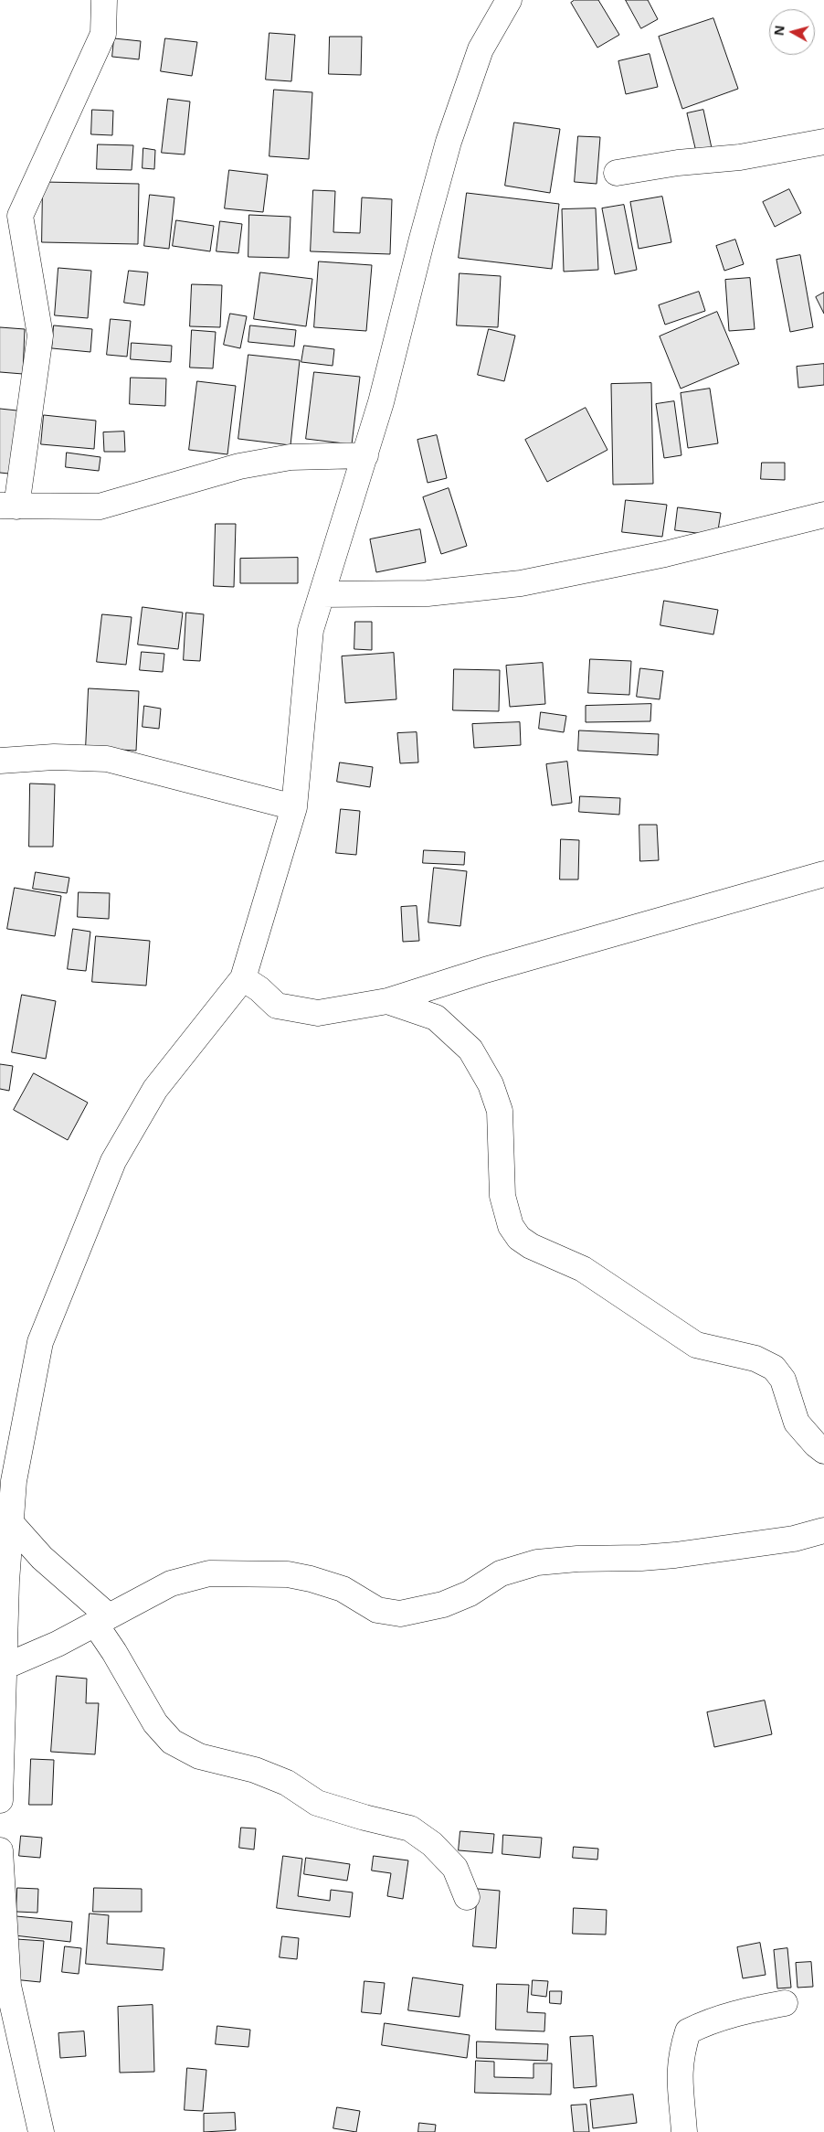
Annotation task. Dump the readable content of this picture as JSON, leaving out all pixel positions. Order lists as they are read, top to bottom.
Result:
{
  "north": "left"
}
